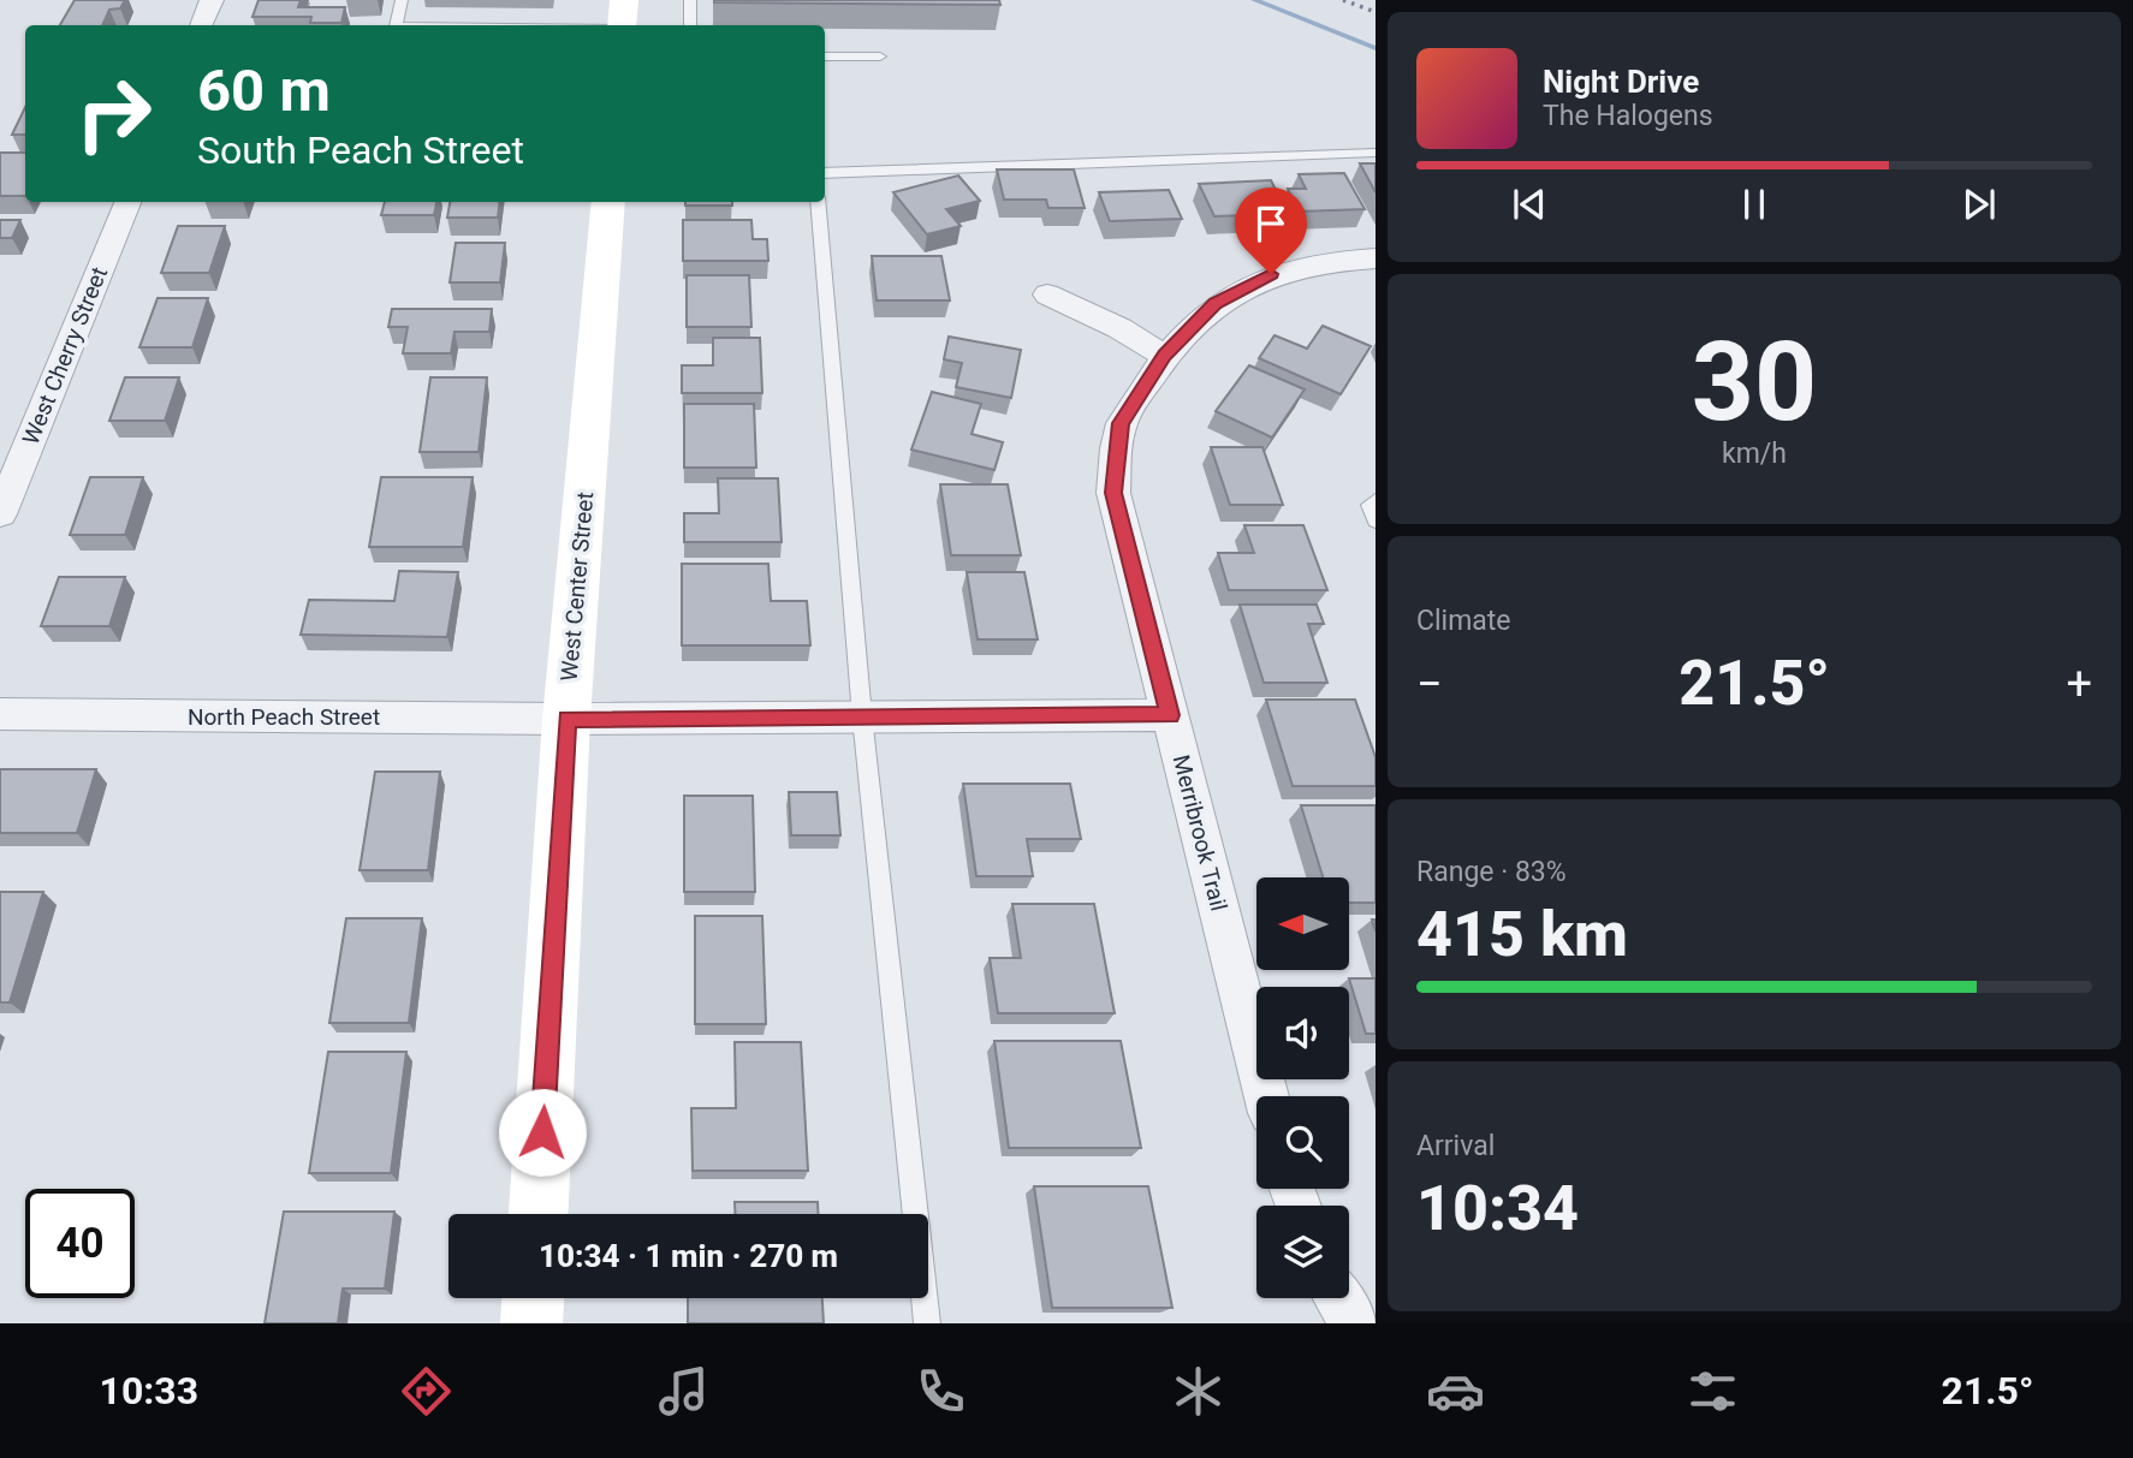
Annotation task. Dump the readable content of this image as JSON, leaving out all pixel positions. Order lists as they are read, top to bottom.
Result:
{
  "streets": {
    "street": [
      "West Cherry Street",
      "West Center Street",
      "North Peach Street",
      "Merribrook Trail"
    ]
  },
  "crossings": [
    ["West Center Street", "North Peach Street"],
    ["North Peach Street", "Merribrook Trail"]
  ],
  "north": "left",
  "page": {
    "turn": ["60 m", "South Peach Street"],
    "song": ["Night Drive", "The Halogens"],
    "tile": [
      ["30", "km/h"],
      "Climate",
      ["Range · 83%", "415 km"],
      ["Arrival", "10:34"]
    ],
    "heat": ["−", "21.5°", "+"],
    "limit": "40",
    "trip": "10:34 · 1 min · 270 m",
    "tabs": ["10:33", "21.5°"]
  }
}
